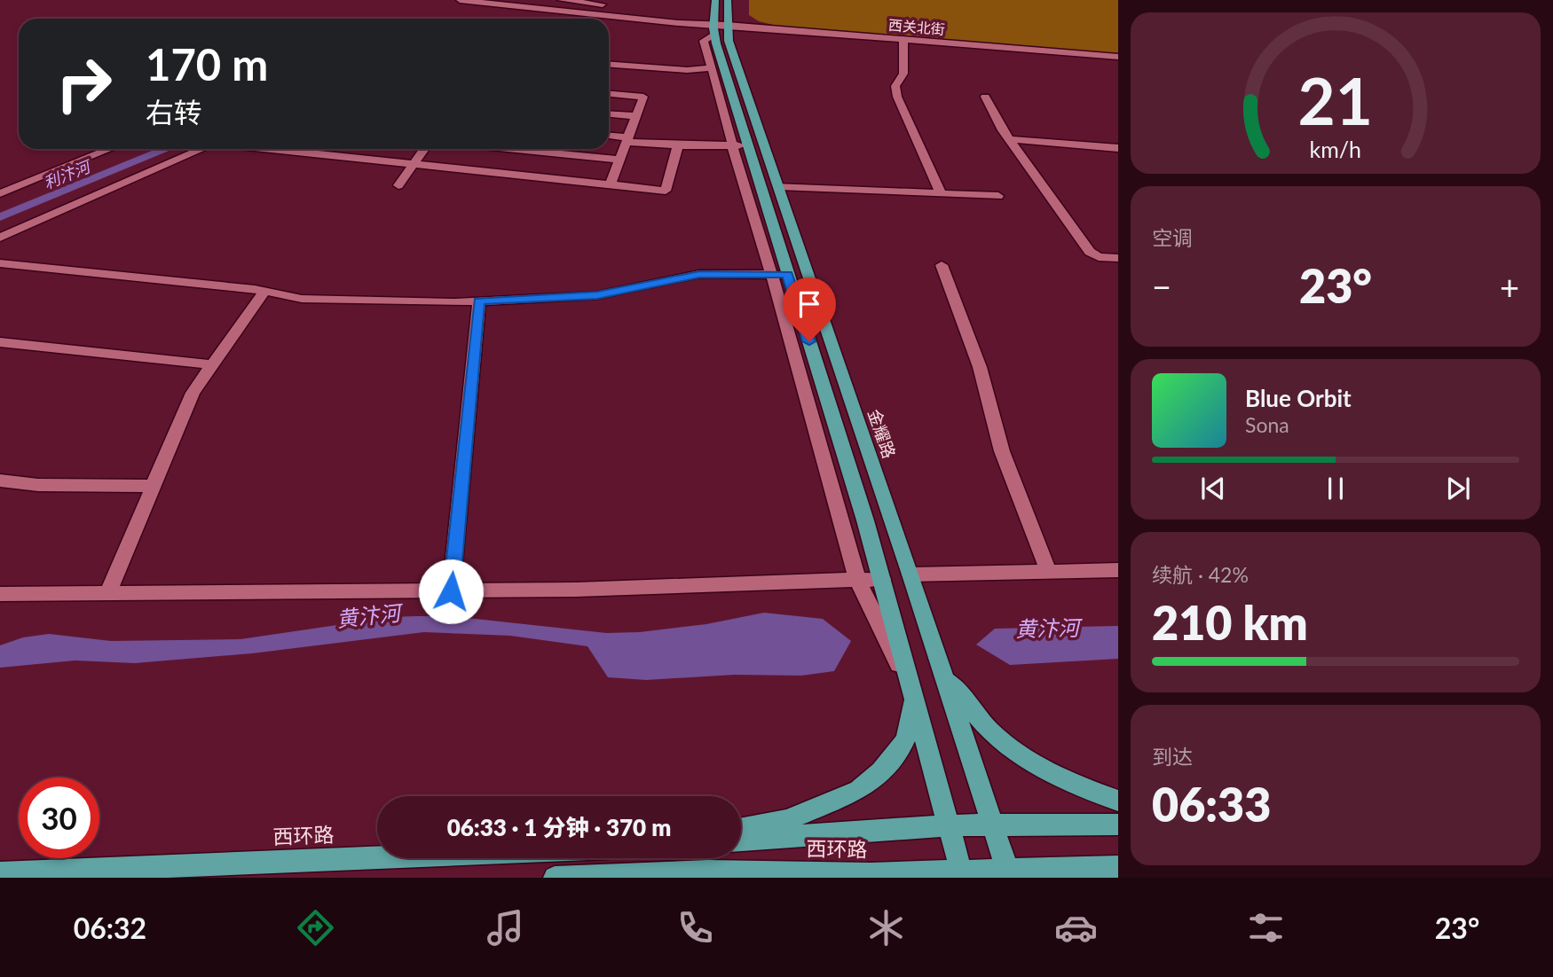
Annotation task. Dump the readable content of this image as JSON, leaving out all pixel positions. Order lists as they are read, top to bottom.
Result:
{
  "streets": {
    "main road": ["金耀路", "西环路"],
    "street": ["西关北街"]
  },
  "crossings": [
    ["西关北街", "金耀路"],
    ["金耀路", "西环路"]
  ],
  "water": ["利汴河", "黄汴河"],
  "page": {
    "turn": ["170 m", "右转"],
    "tile": [
      "空调",
      ["续航 · 42%", "210 km"],
      ["到达", "06:33"]
    ],
    "heat": ["−", "23°", "+"],
    "song": ["Blue Orbit", "Sona"],
    "limit": "30",
    "trip": "06:33 · 1 分钟 · 370 m",
    "tabs": ["06:32", "23°"],
    "gauge": ["21", "km/h"]
  }
}
